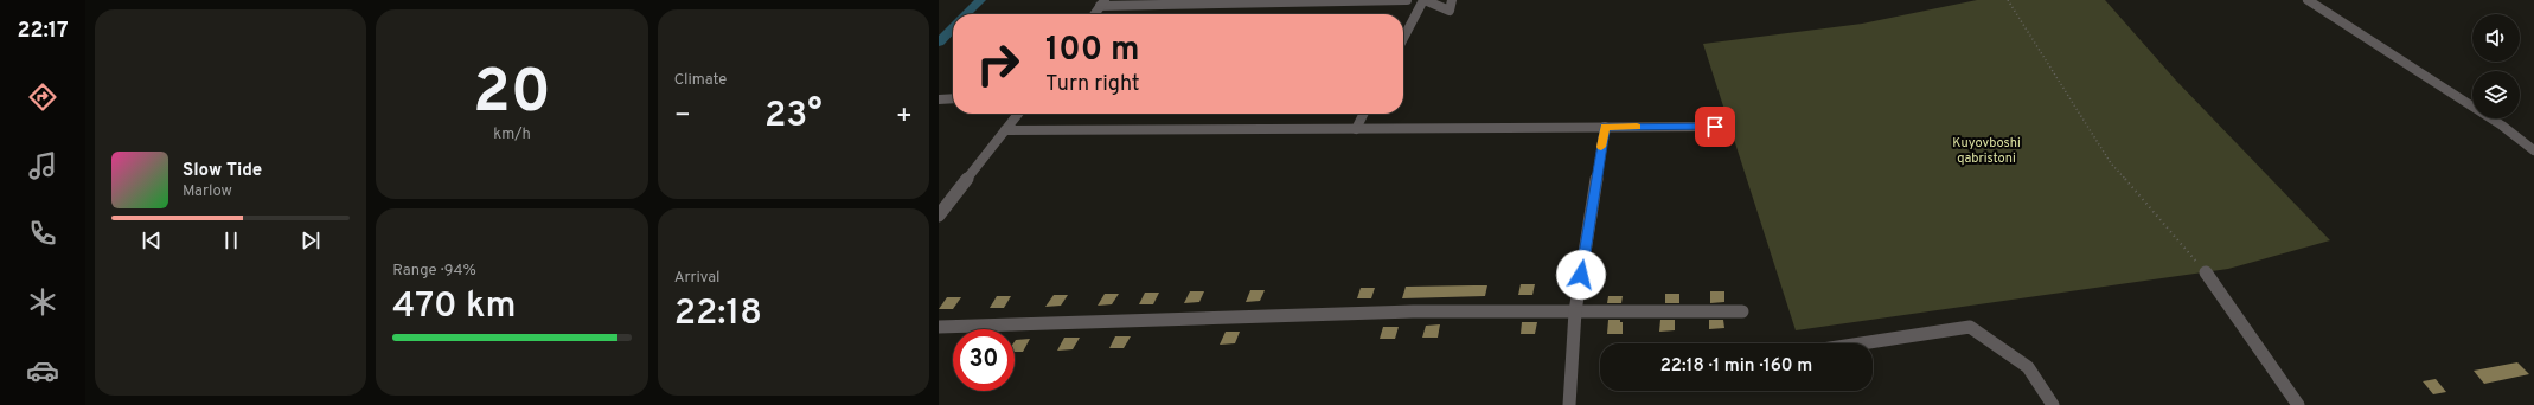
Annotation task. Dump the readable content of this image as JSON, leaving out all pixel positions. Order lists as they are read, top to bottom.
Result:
{
  "parks": ["Kuyovboshi qabristoni"],
  "page": {
    "tabs": "22:17",
    "tile": [
      ["20", "km/h"],
      "Climate",
      ["Range · 94%", "470 km"],
      ["Arrival", "22:18"]
    ],
    "turn": ["100 m", "Turn right"],
    "heat": ["−", "23°", "+"],
    "song": ["Slow Tide", "Marlow"],
    "limit": "30",
    "trip": "22:18 · 1 min · 160 m"
  }
}
